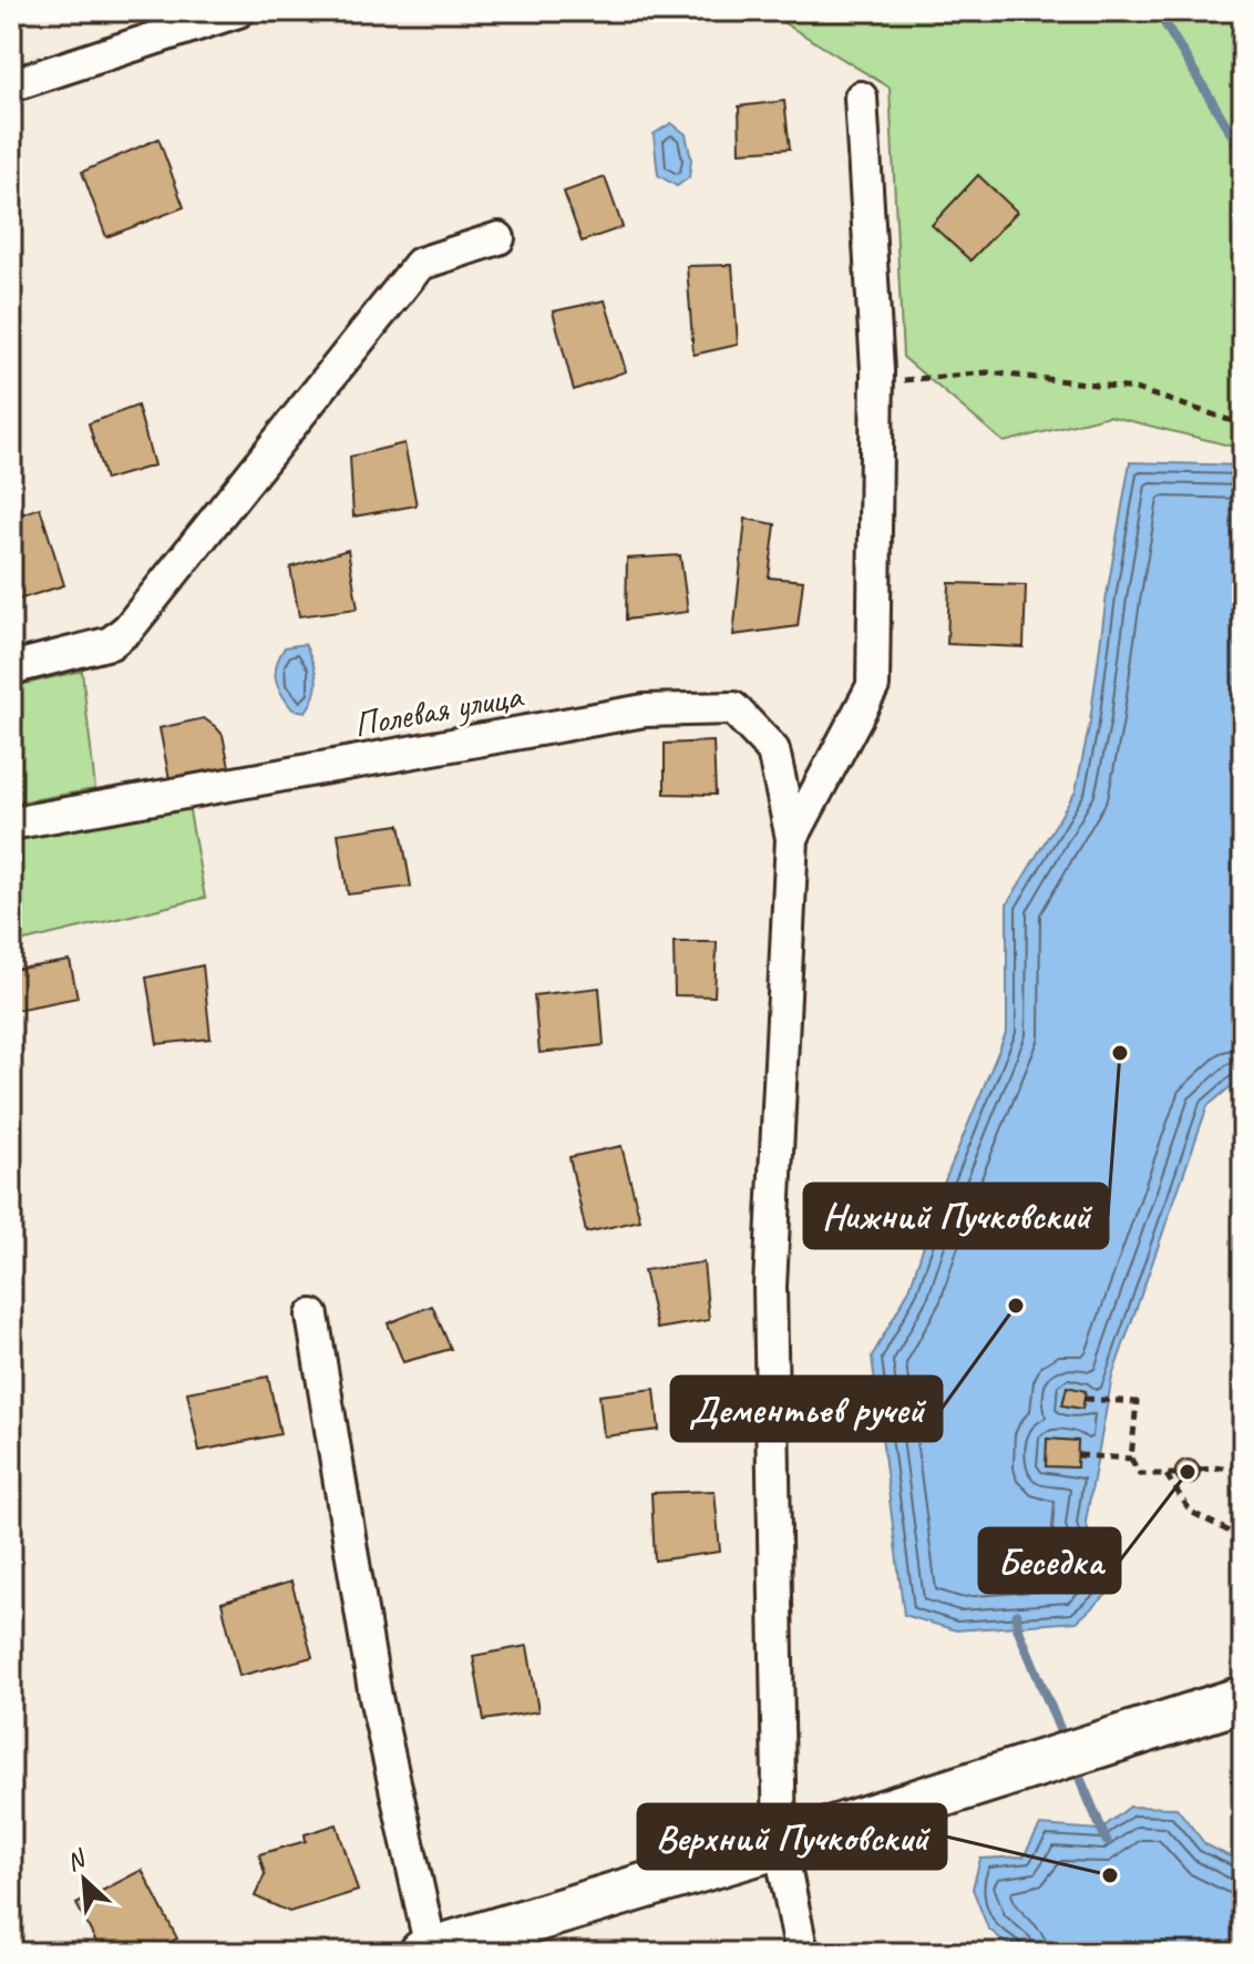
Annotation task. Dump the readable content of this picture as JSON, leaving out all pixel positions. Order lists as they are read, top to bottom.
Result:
{
  "streets": {
    "street": ["Полевая улица"]
  },
  "places": [
    "Нижний Пучковский",
    "Дементьев ручей",
    "Беседка",
    "Верхний Пучковский"
  ],
  "north": "top left"
}
